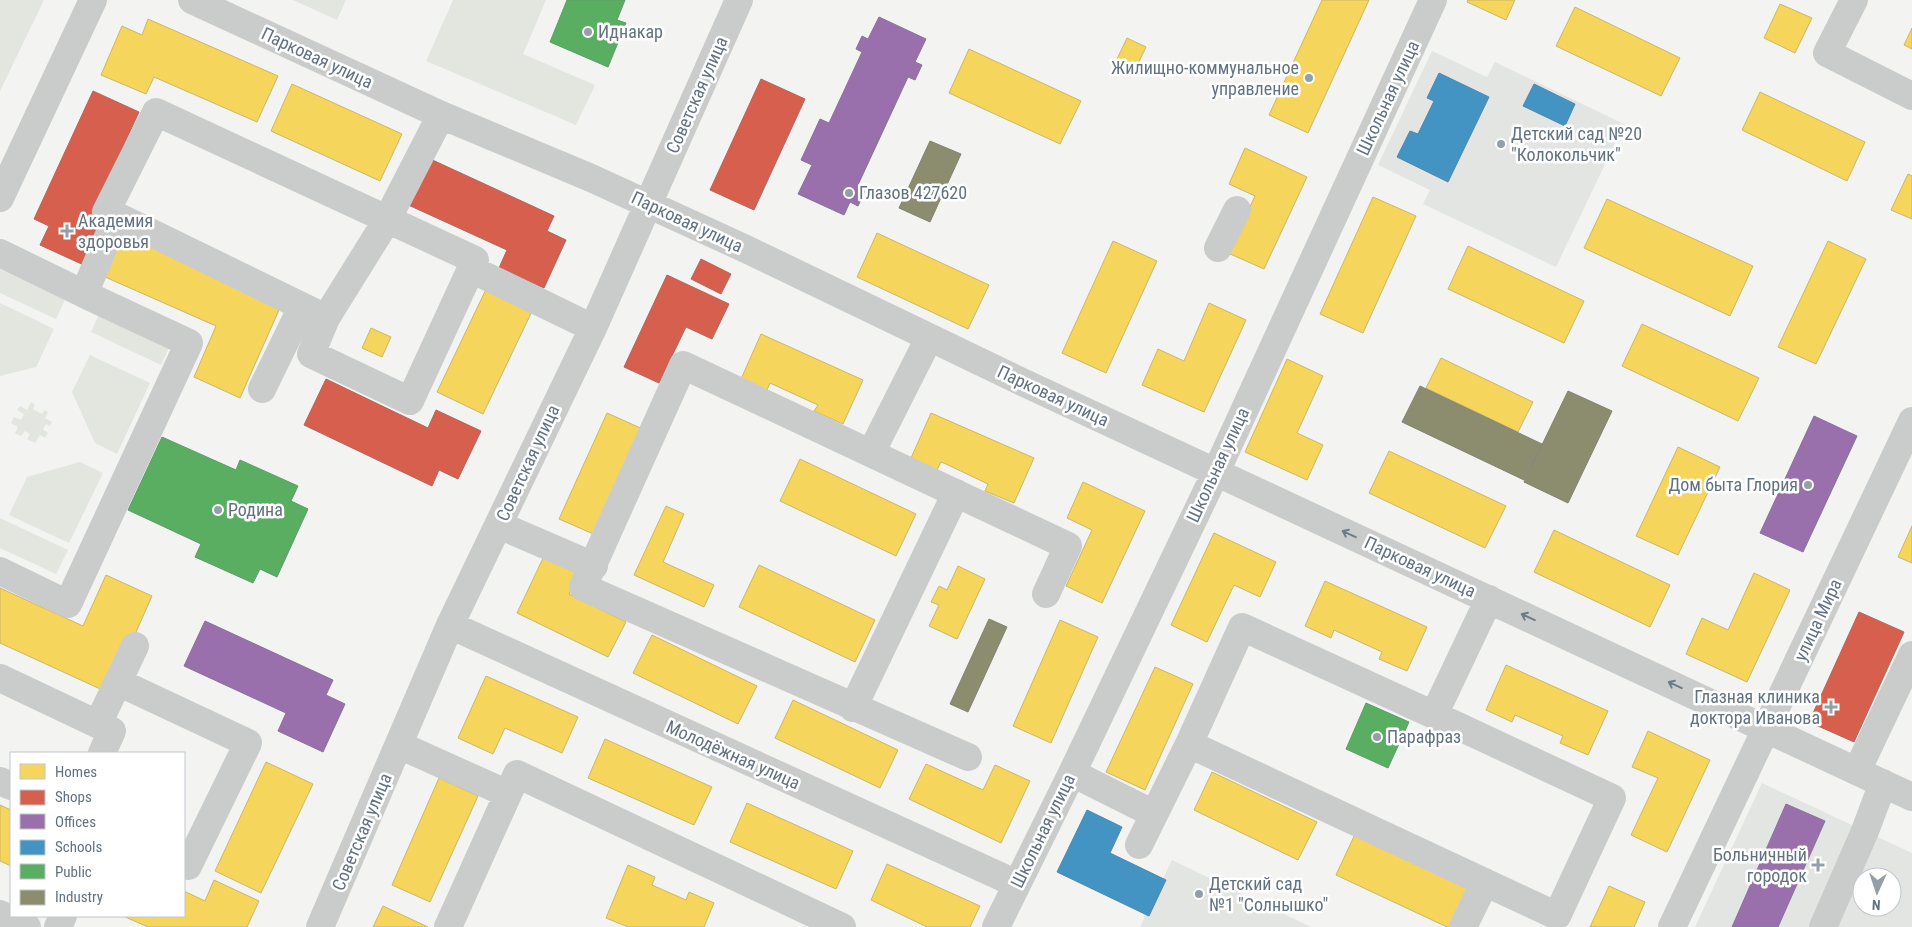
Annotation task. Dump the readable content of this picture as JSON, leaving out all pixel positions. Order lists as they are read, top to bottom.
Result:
{
  "streets": {
    "street": [
      "Парковая улица",
      "Советская улица",
      "Школьная улица",
      "улица Мира",
      "Молодёжная улица"
    ]
  },
  "crossings": [
    ["Парковая улица", "Советская улица"],
    ["Парковая улица", "Школьная улица"],
    ["Парковая улица", "улица Мира"],
    ["Советская улица", "Молодёжная улица"],
    ["Школьная улица", "Молодёжная улица"]
  ],
  "places": {
    "other": [
      "Иднакар",
      "Жилищно-коммунальное управление",
      "Детский сад №20 \"Колокольчик\"",
      "Глазов 427620",
      "Дом быта Глория",
      "Родина",
      "Парафраз",
      "Детский сад №1 \"Солнышко\""
    ],
    "health": ["Академия здоровья", "Глазная клиника доктора Иванова", "Больничный городок"]
  },
  "legend": [
    "Homes",
    "Shops",
    "Offices",
    "Schools",
    "Public",
    "Industry"
  ],
  "north": "bottom"
}
